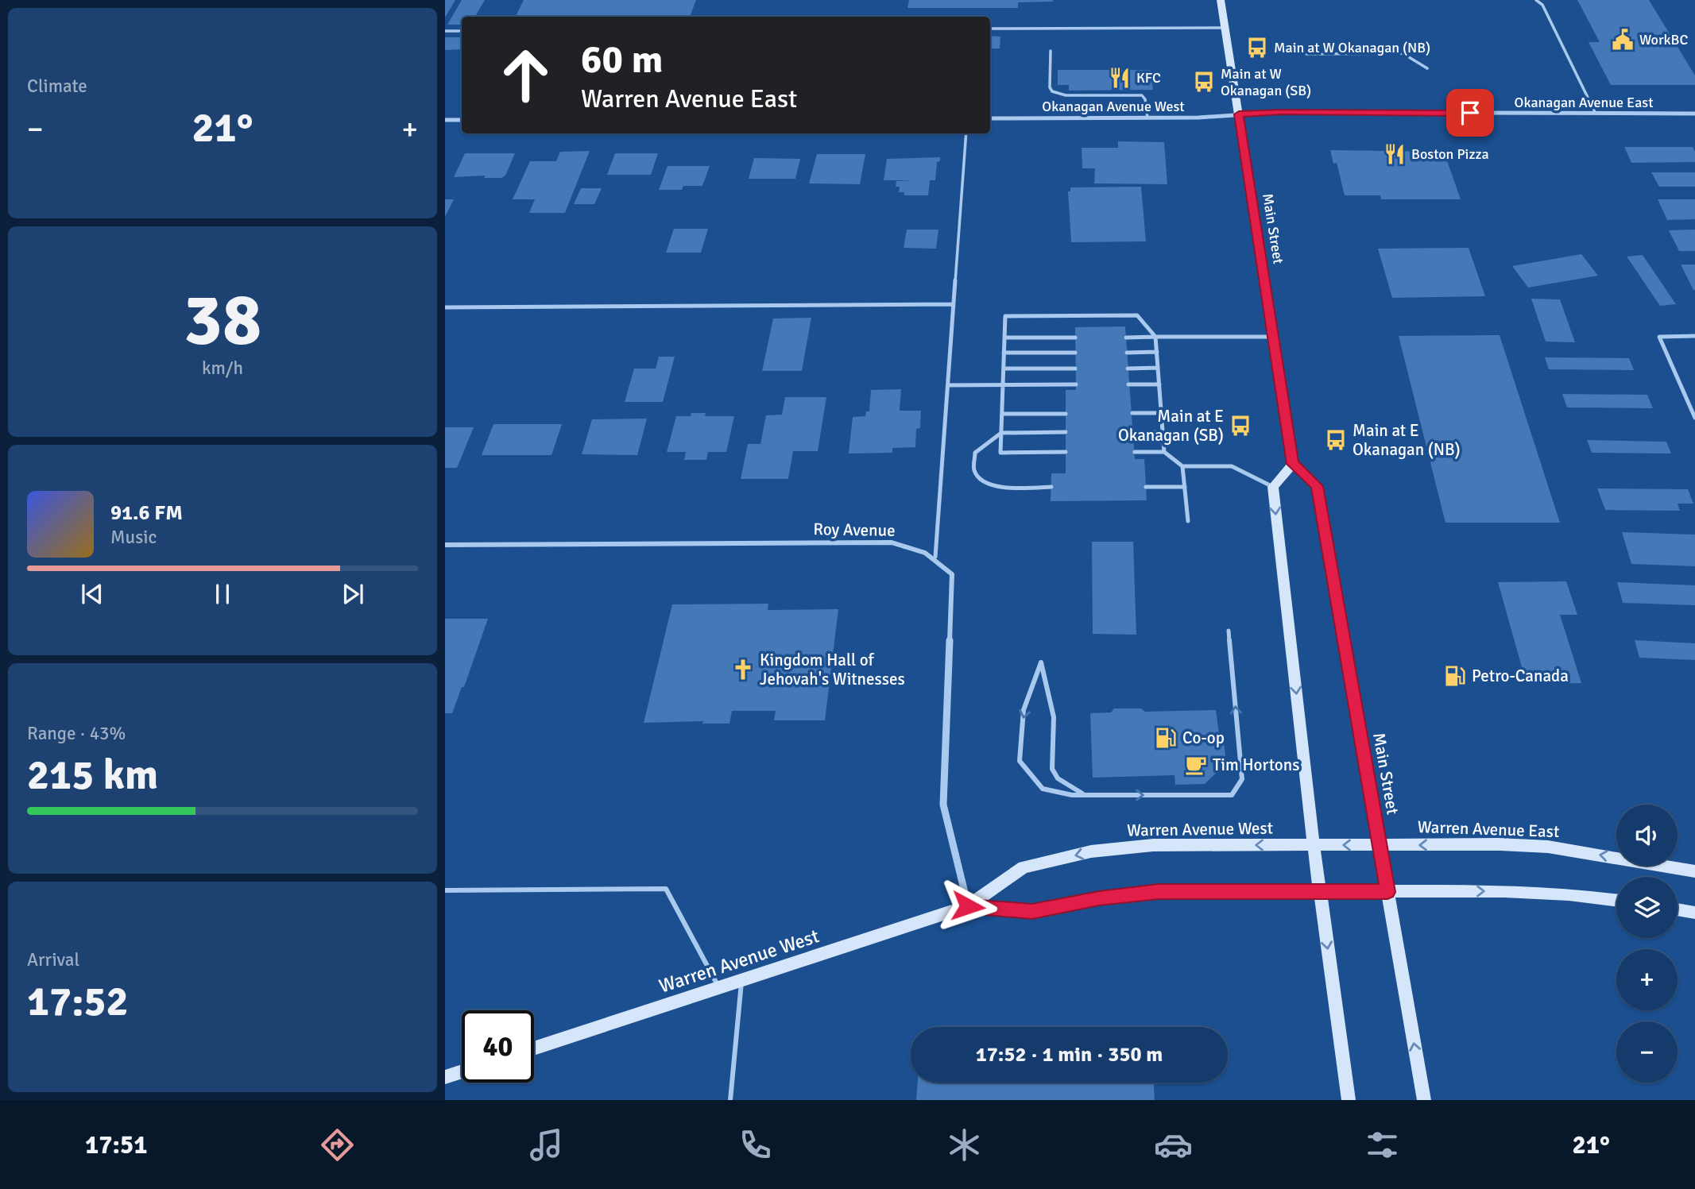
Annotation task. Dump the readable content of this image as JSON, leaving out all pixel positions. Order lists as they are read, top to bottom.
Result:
{
  "streets": {
    "main road": ["Main Street", "Warren Avenue West", "Warren Avenue East"],
    "street": ["Okanagan Avenue East", "Okanagan Avenue West", "Roy Avenue"]
  },
  "crossings": [
    ["Okanagan Avenue East", "Okanagan Avenue West"],
    ["Okanagan Avenue East", "Main Street"],
    ["Okanagan Avenue West", "Main Street"],
    ["Main Street", "Warren Avenue West"],
    ["Main Street", "Warren Avenue East"],
    ["Roy Avenue", "Warren Avenue West"],
    ["Warren Avenue West", "Warren Avenue East"]
  ],
  "places": {
    "public building": ["WorkBC"],
    "bus stop": [
      "Main at W Okanagan (NB)",
      "Main at W Okanagan (SB)",
      "Main at E Okanagan (SB)",
      "Main at E Okanagan (NB)"
    ],
    "restaurant": ["KFC", "Boston Pizza"],
    "church": ["Kingdom Hall of Jehovah's Witnesses"],
    "fuel station": ["Petro-Canada", "Co-op"],
    "cafe": ["Tim Hortons"]
  },
  "page": {
    "tile": [
      "Climate",
      ["38", "km/h"],
      ["Range · 43%", "215 km"],
      ["Arrival", "17:52"]
    ],
    "turn": ["60 m", "Warren Avenue East"],
    "heat": ["−", "21°", "+"],
    "song": ["91.6 FM", "Music"],
    "map_buttons": ["+", "−"],
    "limit": "40",
    "trip": "17:52 · 1 min · 350 m",
    "tabs": ["17:51", "21°"]
  }
}
